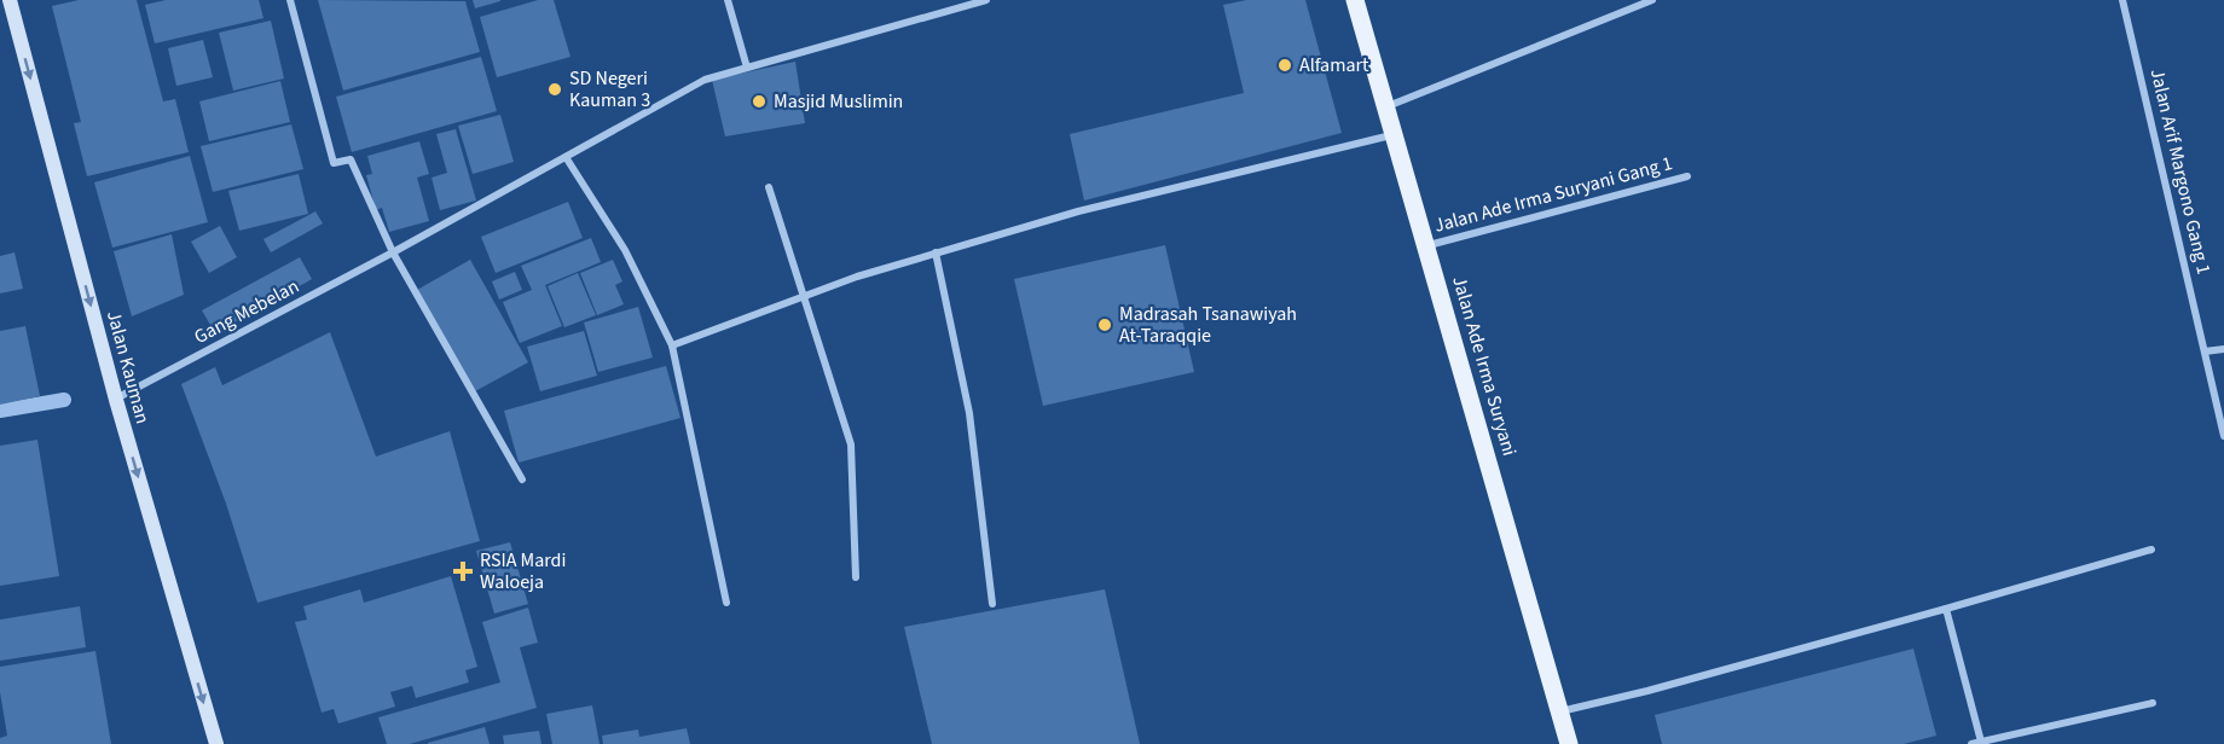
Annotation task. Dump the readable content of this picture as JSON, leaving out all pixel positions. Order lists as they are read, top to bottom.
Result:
{
  "streets": {
    "main road": ["Jalan Ade Irma Suryani", "Jalan Kauman"],
    "street": ["Jalan Arif Margono Gang 1", "Jalan Ade Irma Suryani Gang 1", "Gang Mebelan"]
  },
  "crossings": [
    ["Jalan Ade Irma Suryani Gang 1", "Jalan Ade Irma Suryani"],
    ["Gang Mebelan", "Jalan Kauman"]
  ],
  "one_way": ["Jalan Kauman"],
  "places": {
    "other": [
      "Alfamart",
      "SD Negeri Kauman 3",
      "Masjid Muslimin",
      "Madrasah Tsanawiyah At-Taraqqie"
    ],
    "health": ["RSIA Mardi Waloeja"]
  }
}
